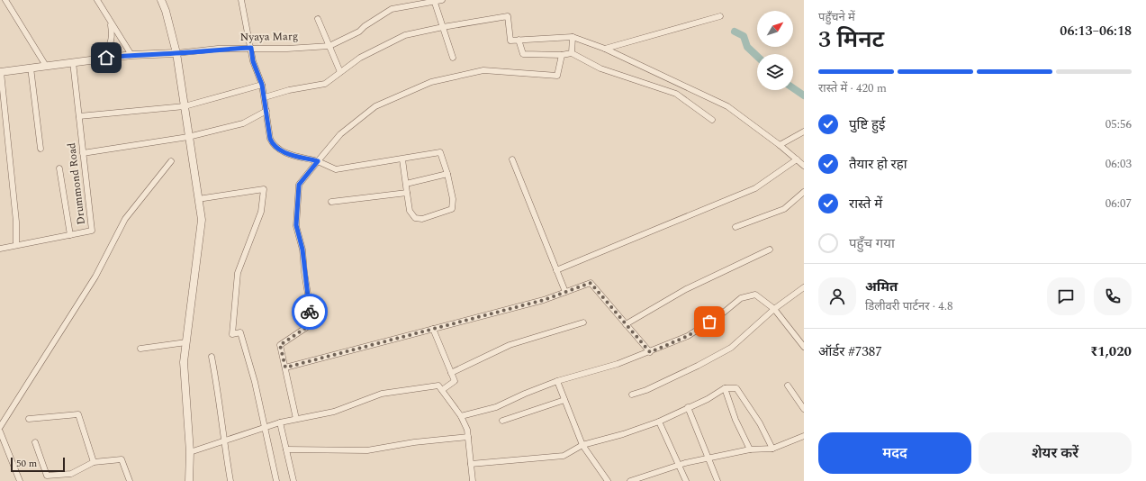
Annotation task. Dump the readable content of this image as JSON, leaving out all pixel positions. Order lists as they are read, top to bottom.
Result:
{
  "streets": {
    "street": ["Nyaya Marg", "Drummond Road"]
  },
  "crossings": [
    ["Nyaya Marg", "Drummond Road"]
  ],
  "scale_bar": "50 m",
  "north": "top right",
  "page": {
    "heading": ["3 मिनट", "पहुँचने में", "06:13–06:18"],
    "panel": [
      "अमित",
      "डिलीवरी पार्टनर · 4.8",
      "ऑर्डर #7387",
      "₹1,020"
    ],
    "bar": "रास्ते में · 420 m",
    "list": [
      ["पुष्टि हुई", "05:56"],
      ["तैयार हो रहा", "06:03"],
      ["रास्ते में", "06:07"],
      "पहुँच गया"
    ],
    "buttons": ["मदद", "शेयर करें"],
    "scale": "50 m"
  }
}
